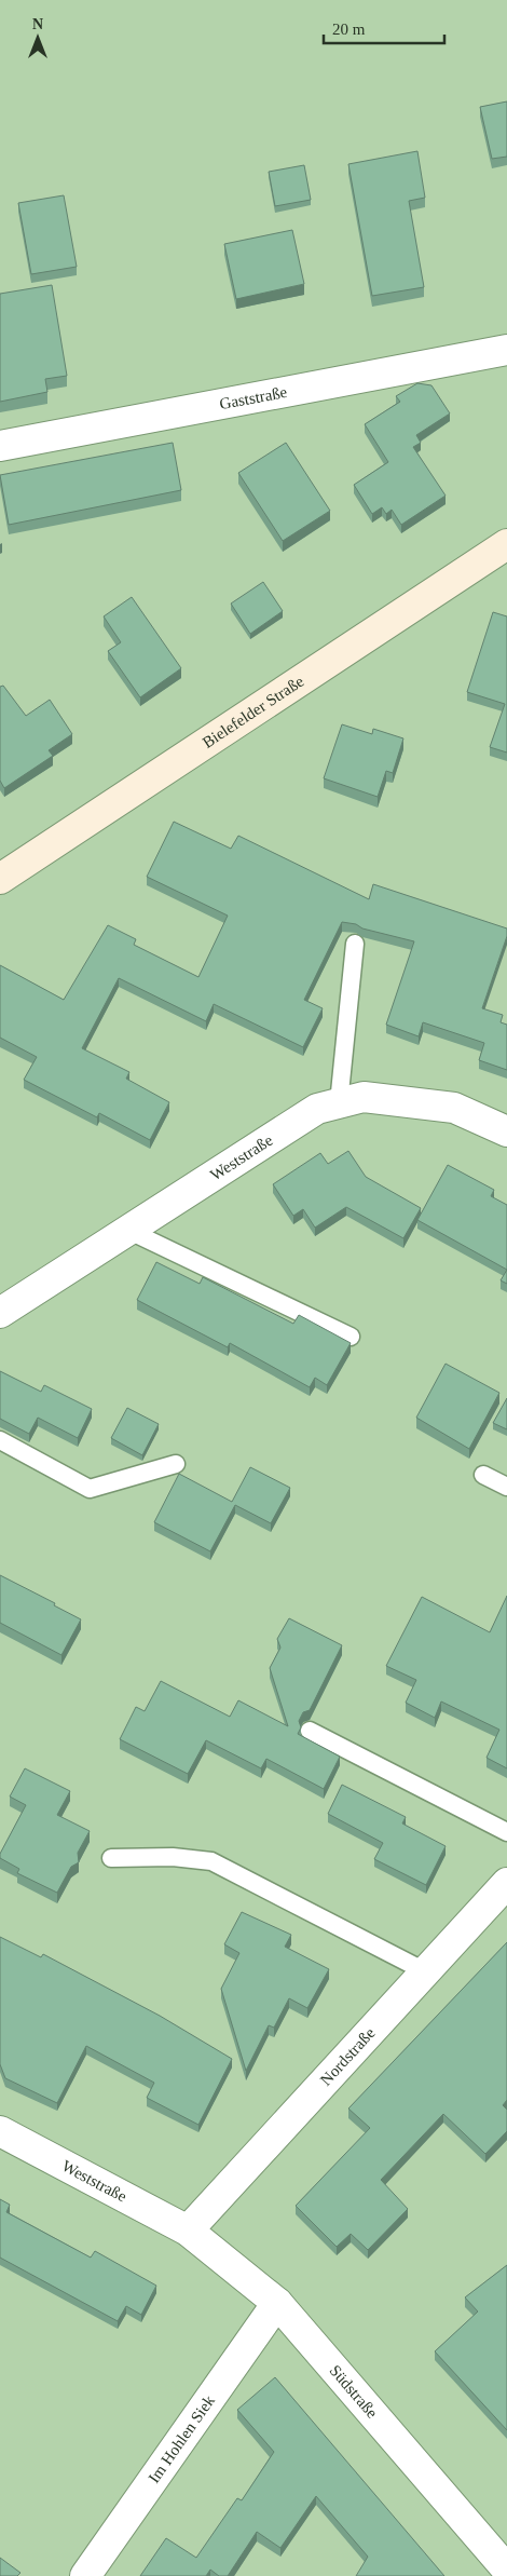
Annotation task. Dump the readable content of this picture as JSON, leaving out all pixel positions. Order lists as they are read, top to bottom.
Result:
{
  "streets": {
    "main road": ["Bielefelder Straße"],
    "street": [
      "Gaststraße",
      "Weststraße",
      "Nordstraße",
      "Südstraße",
      "Im Hohlen Siek"
    ]
  },
  "crossings": [
    ["Weststraße", "Nordstraße"],
    ["Weststraße", "Südstraße"],
    ["Nordstraße", "Südstraße"],
    ["Südstraße", "Im Hohlen Siek"]
  ],
  "scale_bar": "20 m",
  "north": "top"
}
